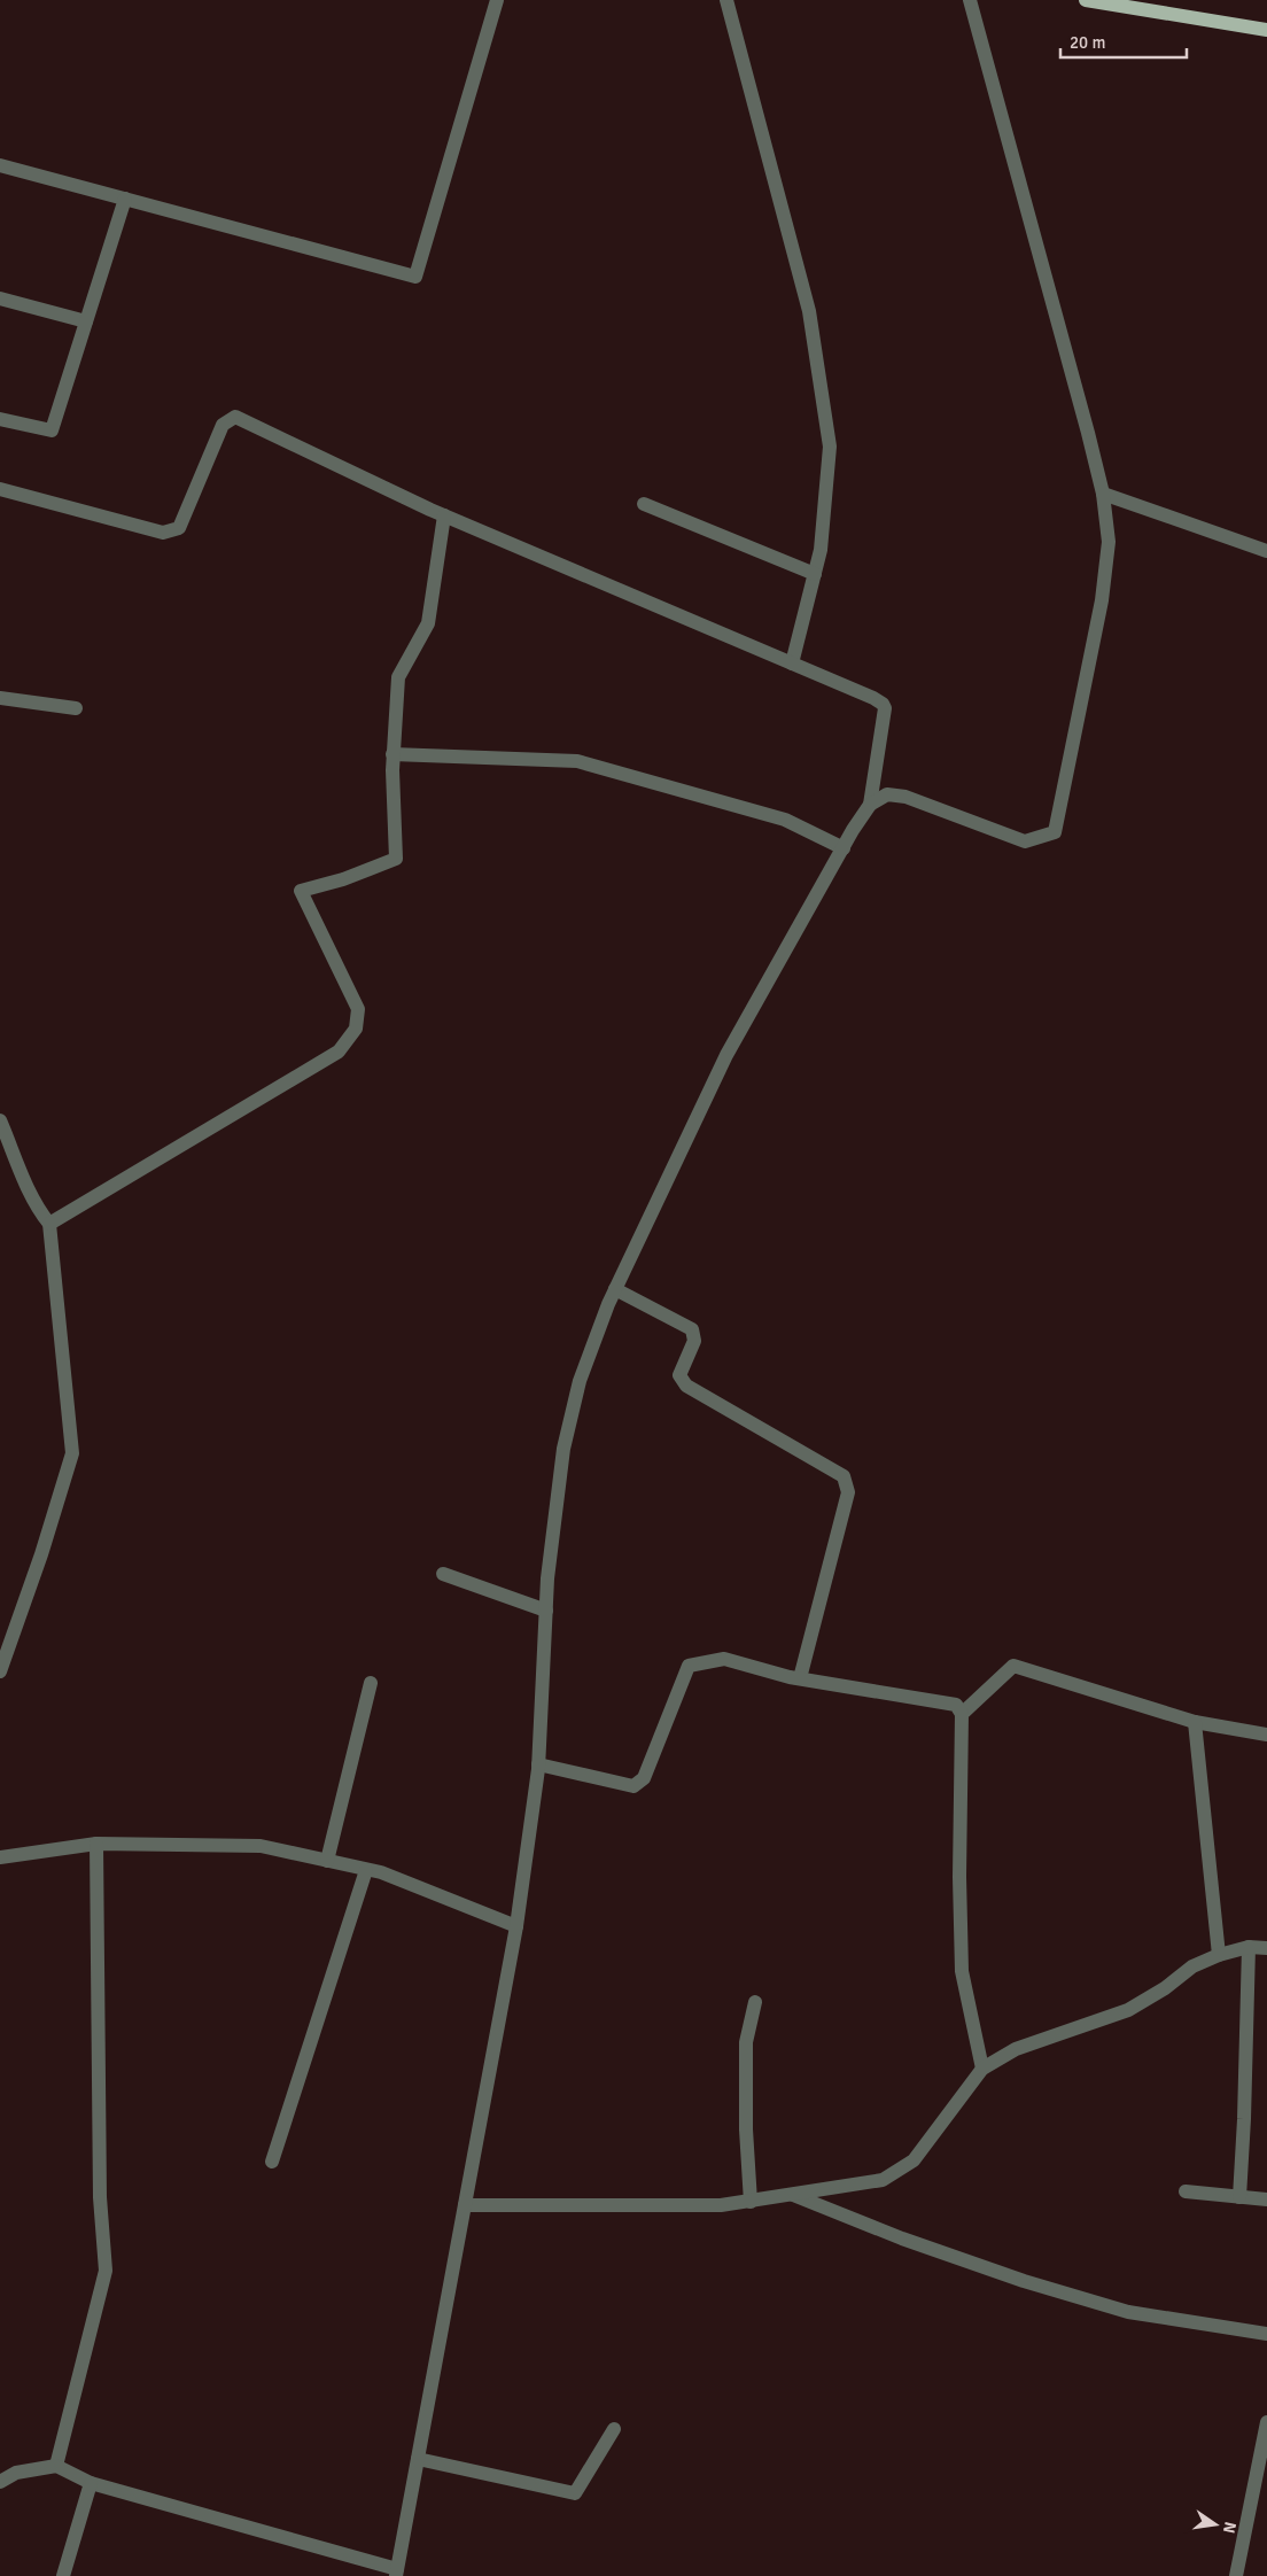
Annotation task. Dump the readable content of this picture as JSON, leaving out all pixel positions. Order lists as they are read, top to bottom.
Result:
{
  "scale_bar": "20 m",
  "north": "right"
}
